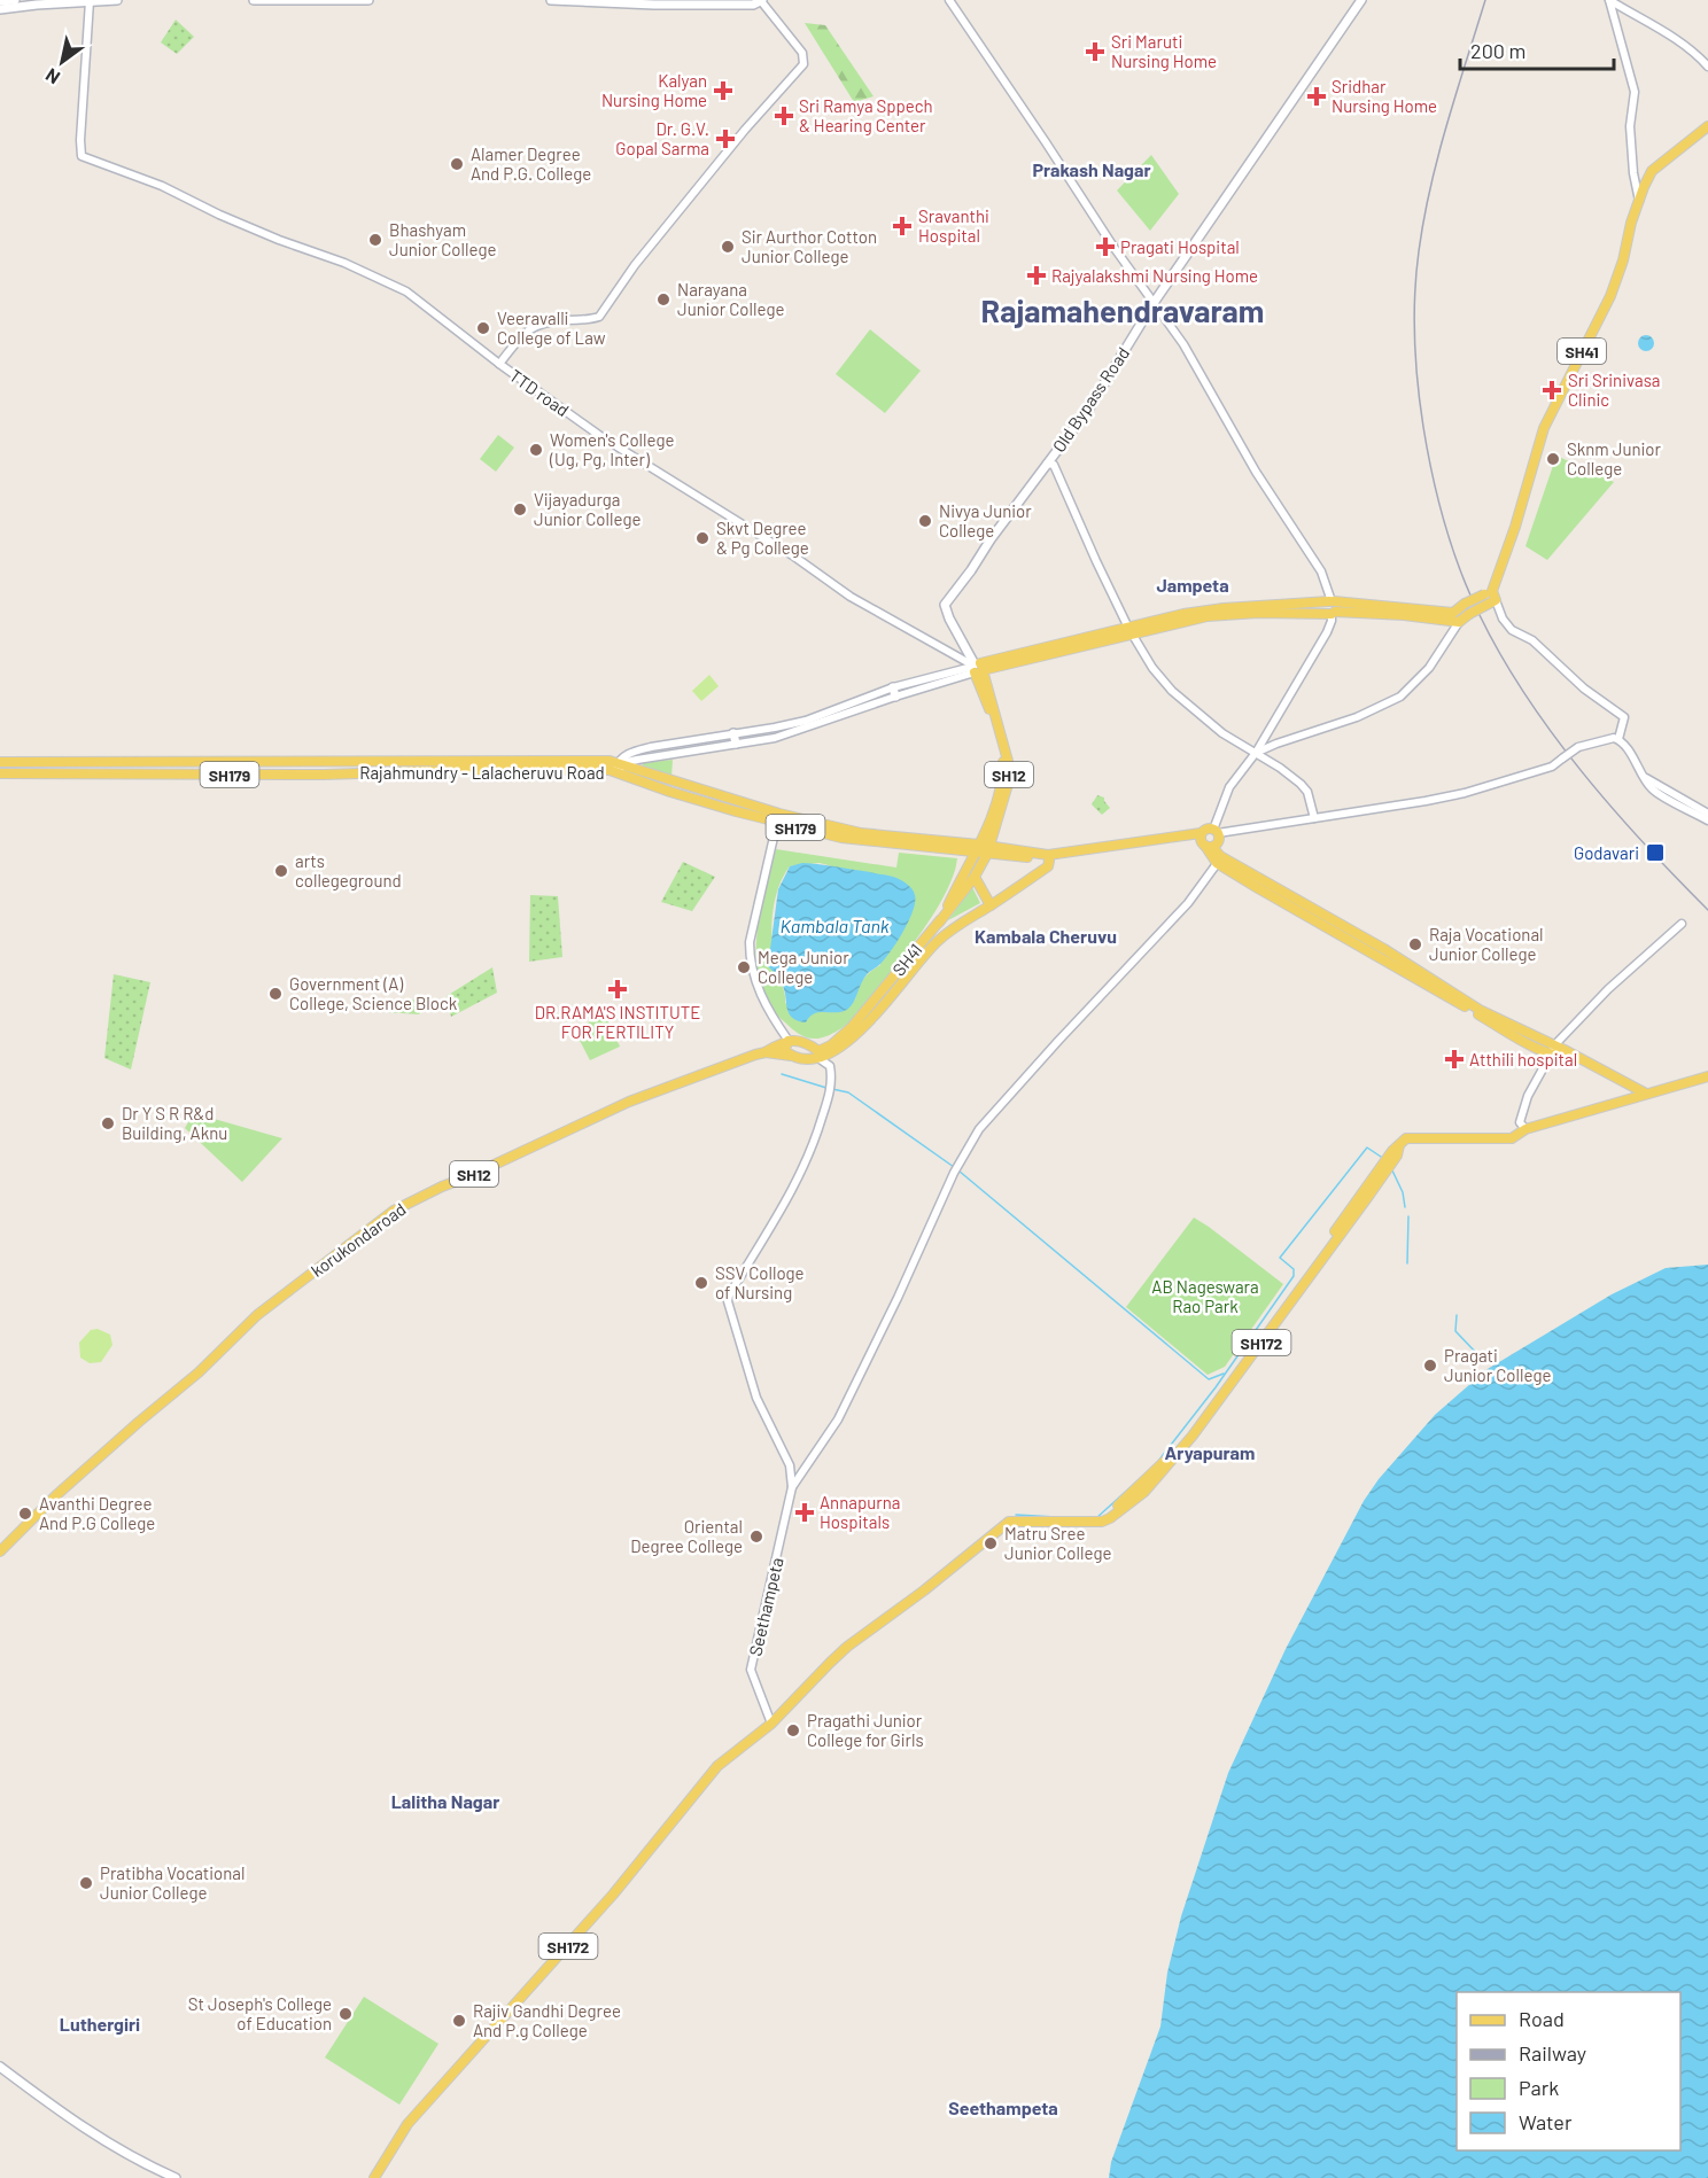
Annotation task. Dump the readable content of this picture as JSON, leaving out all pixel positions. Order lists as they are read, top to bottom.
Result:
{
  "streets": {
    "main road": [
      "SH41",
      "Old Bypass Road",
      "Rajahmundry - Lalacheruvu Road",
      "SH179",
      "SH12",
      "korukondaroad",
      "SH172"
    ],
    "street": ["TTD road", "Seethampeta"]
  },
  "crossings": [
    ["SH41", "Rajahmundry - Lalacheruvu Road"],
    ["SH41", "SH12"],
    ["SH41", "korukondaroad"],
    ["TTD road", "Old Bypass Road"],
    ["TTD road", "SH12"],
    ["Old Bypass Road", "SH12"],
    ["Rajahmundry - Lalacheruvu Road", "SH179"],
    ["Rajahmundry - Lalacheruvu Road", "SH12"],
    ["SH179", "SH12"],
    ["SH12", "korukondaroad"],
    ["SH172", "Seethampeta"]
  ],
  "districts": [
    "Prakash Nagar",
    "Rajamahendravaram",
    "Jampeta",
    "Kambala Cheruvu",
    "Aryapuram",
    "Lalitha Nagar",
    "Luthergiri",
    "Seethampeta"
  ],
  "water": ["Kambala Tank"],
  "parks": ["AB Nageswara Rao Park"],
  "places": {
    "health": [
      "Sri Maruti Nursing Home",
      "Kalyan Nursing Home",
      "Sridhar Nursing Home",
      "Sri Ramya Sppech & Hearing Center",
      "Dr. G.V. Gopal Sarma",
      "Sravanthi Hospital",
      "Pragati Hospital",
      "Rajyalakshmi Nursing Home",
      "Sri Srinivasa Clinic",
      "DR.RAMA'S INSTITUTE FOR FERTILITY",
      "Atthili hospital",
      "Annapurna Hospitals"
    ],
    "other": [
      "Alamer Degree And P.G. College",
      "Bhashyam Junior College",
      "Sir Aurthor Cotton Junior College",
      "Narayana Junior College",
      "Veeravalli College of Law",
      "Women's College (Ug, Pg, Inter)",
      "Sknm Junior College",
      "Vijayadurga Junior College",
      "Nivya Junior College",
      "Skvt Degree & Pg College",
      "arts collegeground",
      "Raja Vocational Junior College",
      "Mega Junior College",
      "Government (A) College, Science Block",
      "Dr Y S R R&d Building, Aknu",
      "SSV Colloge of Nursing",
      "Pragati Junior College",
      "Avanthi Degree And P.G College",
      "Oriental Degree College",
      "Matru Sree Junior College",
      "Pragathi Junior College for Girls",
      "Pratibha Vocational Junior College",
      "St Joseph's College of Education",
      "Rajiv Gandhi Degree And P.g College"
    ],
    "transit": ["Godavari"]
  },
  "legend": [
    "Road",
    "Railway",
    "Park",
    "Water"
  ],
  "scale_bar": "200 m",
  "north": "bottom left"
}
